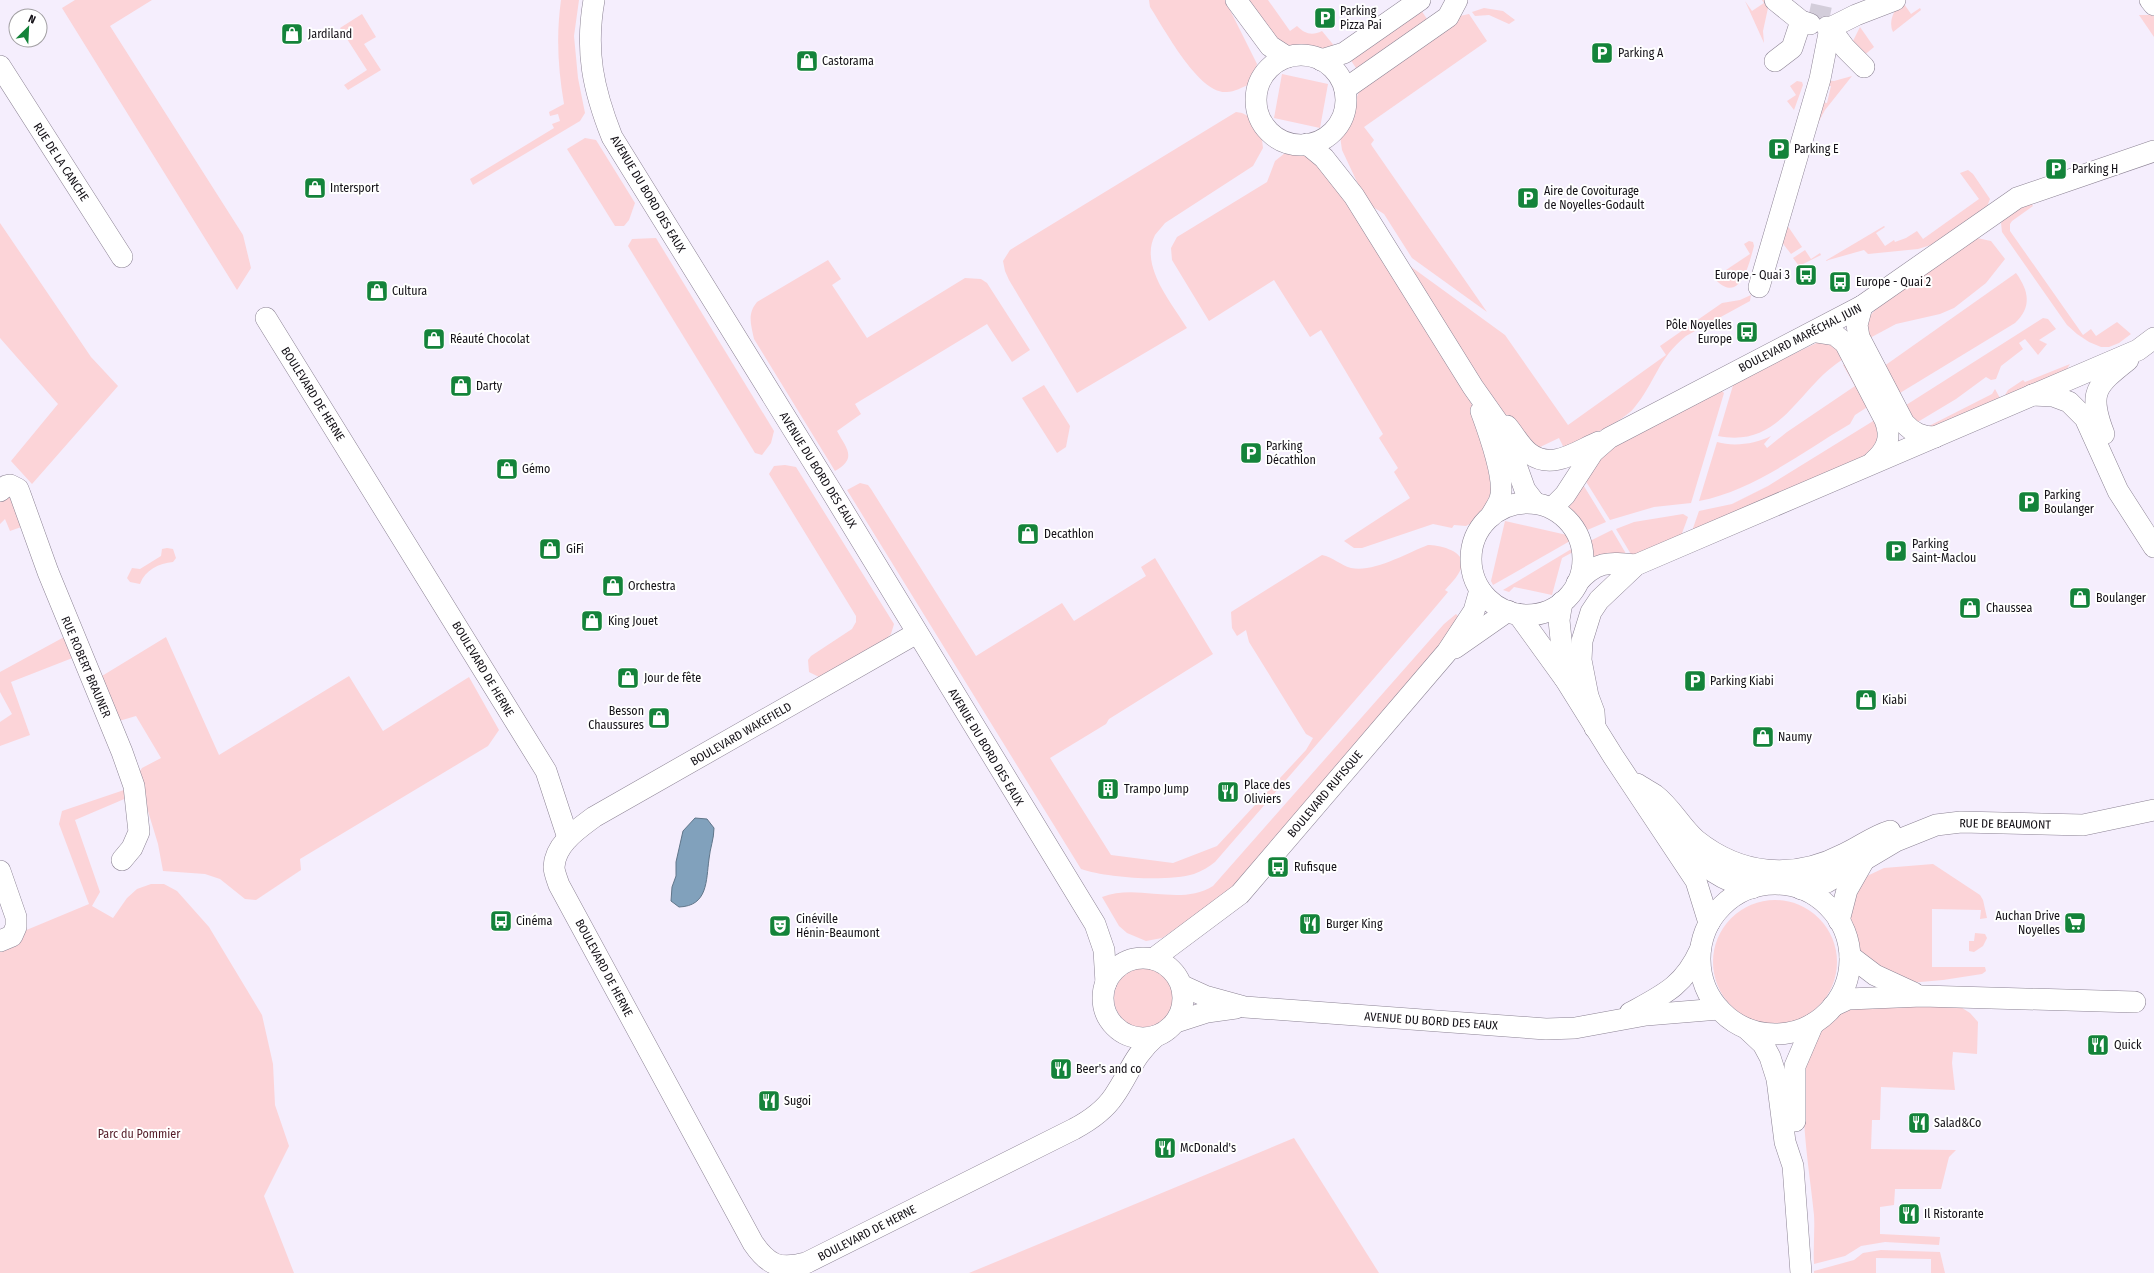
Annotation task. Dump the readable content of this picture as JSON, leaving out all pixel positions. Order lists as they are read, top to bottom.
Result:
{
  "streets": {
    "street": [
      "RUE DE LA CANCHE",
      "AVENUE DU BORD DES EAUX",
      "BOULEVARD MARÉCHAL JUIN",
      "BOULEVARD DE HERNE",
      "RUE ROBERT BRAUNER",
      "BOULEVARD WAKEFIELD",
      "BOULEVARD RUFISQUE",
      "RUE DE BEAUMONT"
    ]
  },
  "crossings": [
    ["AVENUE DU BORD DES EAUX", "BOULEVARD DE HERNE"],
    ["AVENUE DU BORD DES EAUX", "BOULEVARD WAKEFIELD"],
    ["AVENUE DU BORD DES EAUX", "BOULEVARD RUFISQUE"],
    ["BOULEVARD MARÉCHAL JUIN", "BOULEVARD RUFISQUE"],
    ["BOULEVARD DE HERNE", "BOULEVARD WAKEFIELD"],
    ["BOULEVARD DE HERNE", "BOULEVARD RUFISQUE"]
  ],
  "parks": ["Parc du Pommier"],
  "places": {
    "parking": [
      "Parking Pizza Pai",
      "Parking A",
      "Parking E",
      "Parking H",
      "Aire de Covoiturage de Noyelles-Godault",
      "Parking Décathlon",
      "Parking Boulanger",
      "Parking Saint-Maclou",
      "Parking Kiabi"
    ],
    "shop": [
      "Jardiland",
      "Castorama",
      "Intersport",
      "Cultura",
      "Réauté Chocolat",
      "Darty",
      "Gémo",
      "Decathlon",
      "GiFi",
      "Orchestra",
      "Boulanger",
      "Chaussea",
      "King Jouet",
      "Jour de fête",
      "Kiabi",
      "Besson Chaussures",
      "Naumy"
    ],
    "bus stop": [
      "Europe - Quai 3",
      "Europe - Quai 2",
      "Pôle Noyelles Europe",
      "Rufisque",
      "Cinéma"
    ],
    "building": ["Trampo Jump"],
    "restaurant": [
      "Place des Oliviers",
      "Burger King",
      "Quick",
      "Beer's and co",
      "Sugoi",
      "Salad&Co",
      "McDonald's",
      "Il Ristorante"
    ],
    "supermarket": ["Auchan Drive Noyelles"],
    "theatre": ["Cinéville Hénin-Beaumont"]
  },
  "north": "top right"
}
